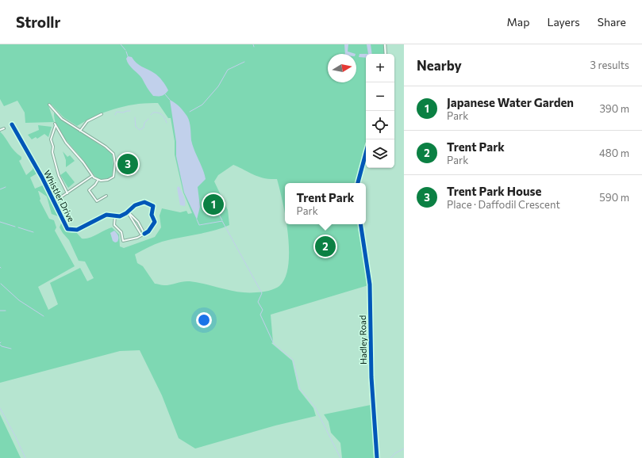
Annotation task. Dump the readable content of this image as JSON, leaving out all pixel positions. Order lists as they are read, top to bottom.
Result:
{
  "streets": {
    "street": ["Whistler Drive", "Hadley Road"]
  },
  "north": "right",
  "page": {
    "header": "Strollr",
    "nav": ["Map", "Layers", "Share"],
    "heading": ["Nearby", "3 results"],
    "map_buttons": ["+", "−"],
    "list": [
      {
        "mark": "1",
        "name": "Japanese Water Garden",
        "note": "Park",
        "value": "390 m"
      },
      {
        "mark": "2",
        "name": "Trent Park",
        "note": "Park",
        "value": "480 m"
      },
      {
        "mark": "3",
        "name": "Trent Park House",
        "note": "Place · Daffodil Crescent",
        "value": "590 m"
      }
    ],
    "pins": ["3", "1", "2"],
    "popup": ["Trent Park", "Park"]
  }
}
